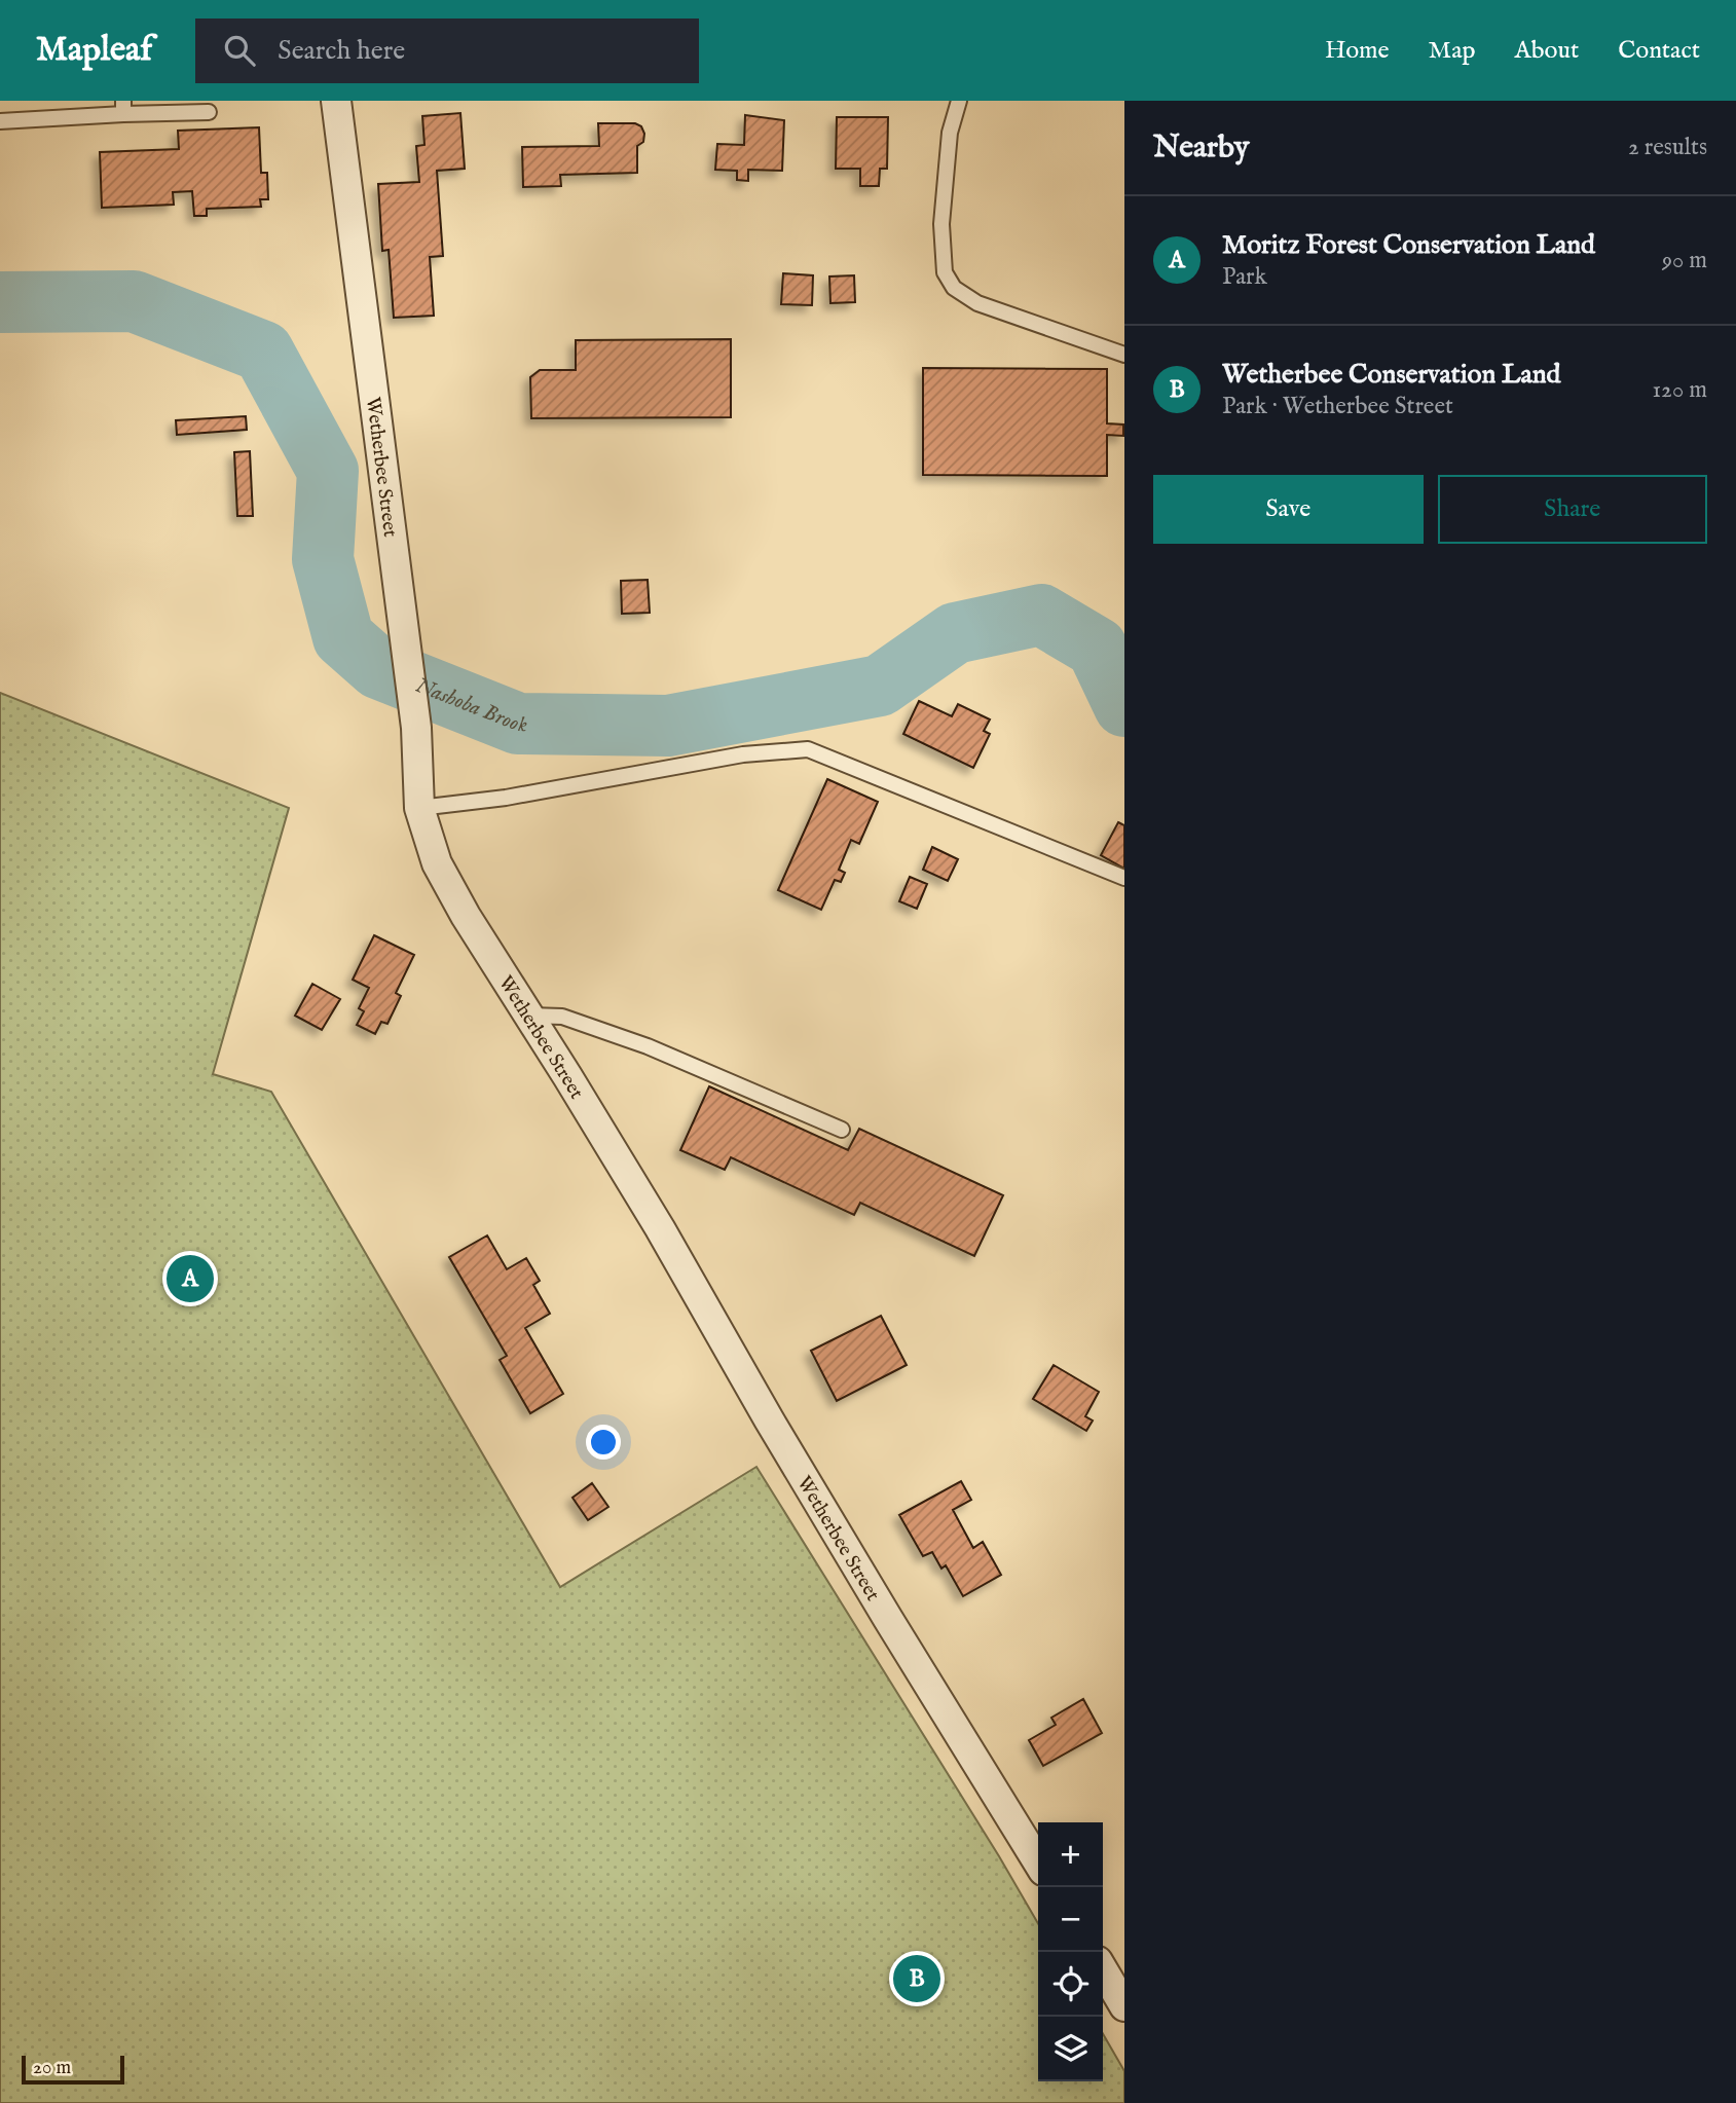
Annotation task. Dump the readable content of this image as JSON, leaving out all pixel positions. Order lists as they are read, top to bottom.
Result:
{
  "streets": {
    "street": ["Wetherbee Street"]
  },
  "water": ["Nashoba Brook"],
  "scale_bar": "20 m",
  "page": {
    "header": "Mapleaf",
    "search": "Search here",
    "nav": [
      "Home",
      "Map",
      "About",
      "Contact"
    ],
    "heading": ["Nearby", "2 results"],
    "list": [
      {
        "mark": "A",
        "name": "Moritz Forest Conservation Land",
        "note": "Park",
        "value": "90 m"
      },
      {
        "mark": "B",
        "name": "Wetherbee Conservation Land",
        "note": "Park · Wetherbee Street",
        "value": "120 m"
      }
    ],
    "buttons": ["Save", "Share"],
    "pins": ["A", "B"],
    "map_buttons": ["+", "−"],
    "scale": "20 m"
  }
}
